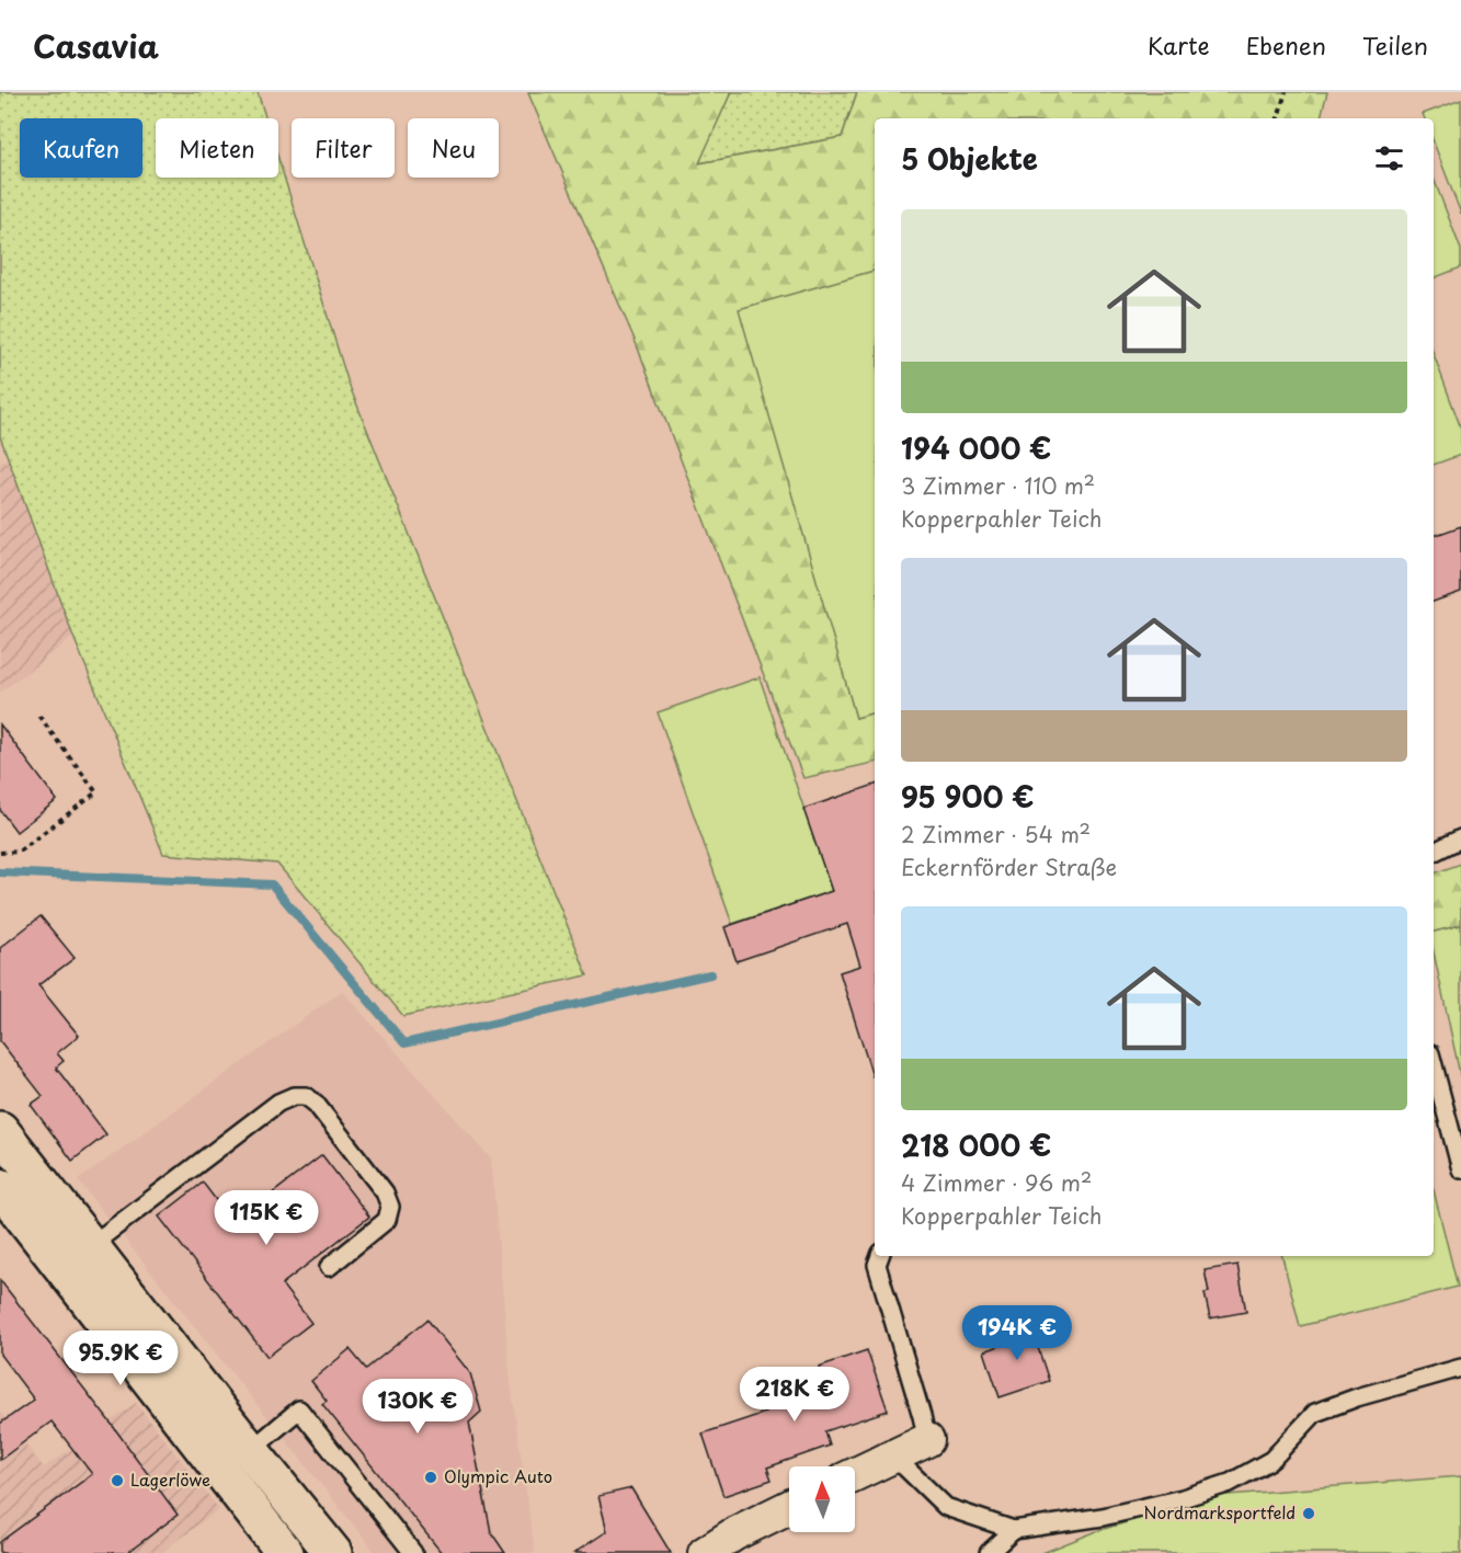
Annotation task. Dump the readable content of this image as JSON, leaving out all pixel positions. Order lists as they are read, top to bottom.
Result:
{
  "places": ["Olympic Auto", "Lagerlöwe", "Nordmarksportfeld"],
  "north": "top",
  "page": {
    "header": "Casavia",
    "nav": ["Karte", "Ebenen", "Teilen"],
    "chip": [
      "Kaufen",
      "Mieten",
      "Filter",
      "Neu"
    ],
    "heading": "5 Objekte",
    "list": [
      {
        "name": "194 000 €",
        "note": "3 Zimmer · 110 m² · Kopperpahler Teich"
      },
      {
        "name": "95 900 €",
        "note": "2 Zimmer · 54 m² · Eckernförder Straße"
      },
      {
        "name": "218 000 €",
        "note": "4 Zimmer · 96 m² · Kopperpahler Teich"
      }
    ],
    "price": [
      "115K €",
      "194K €",
      "95.9K €",
      "218K €",
      "130K €"
    ]
  }
}
